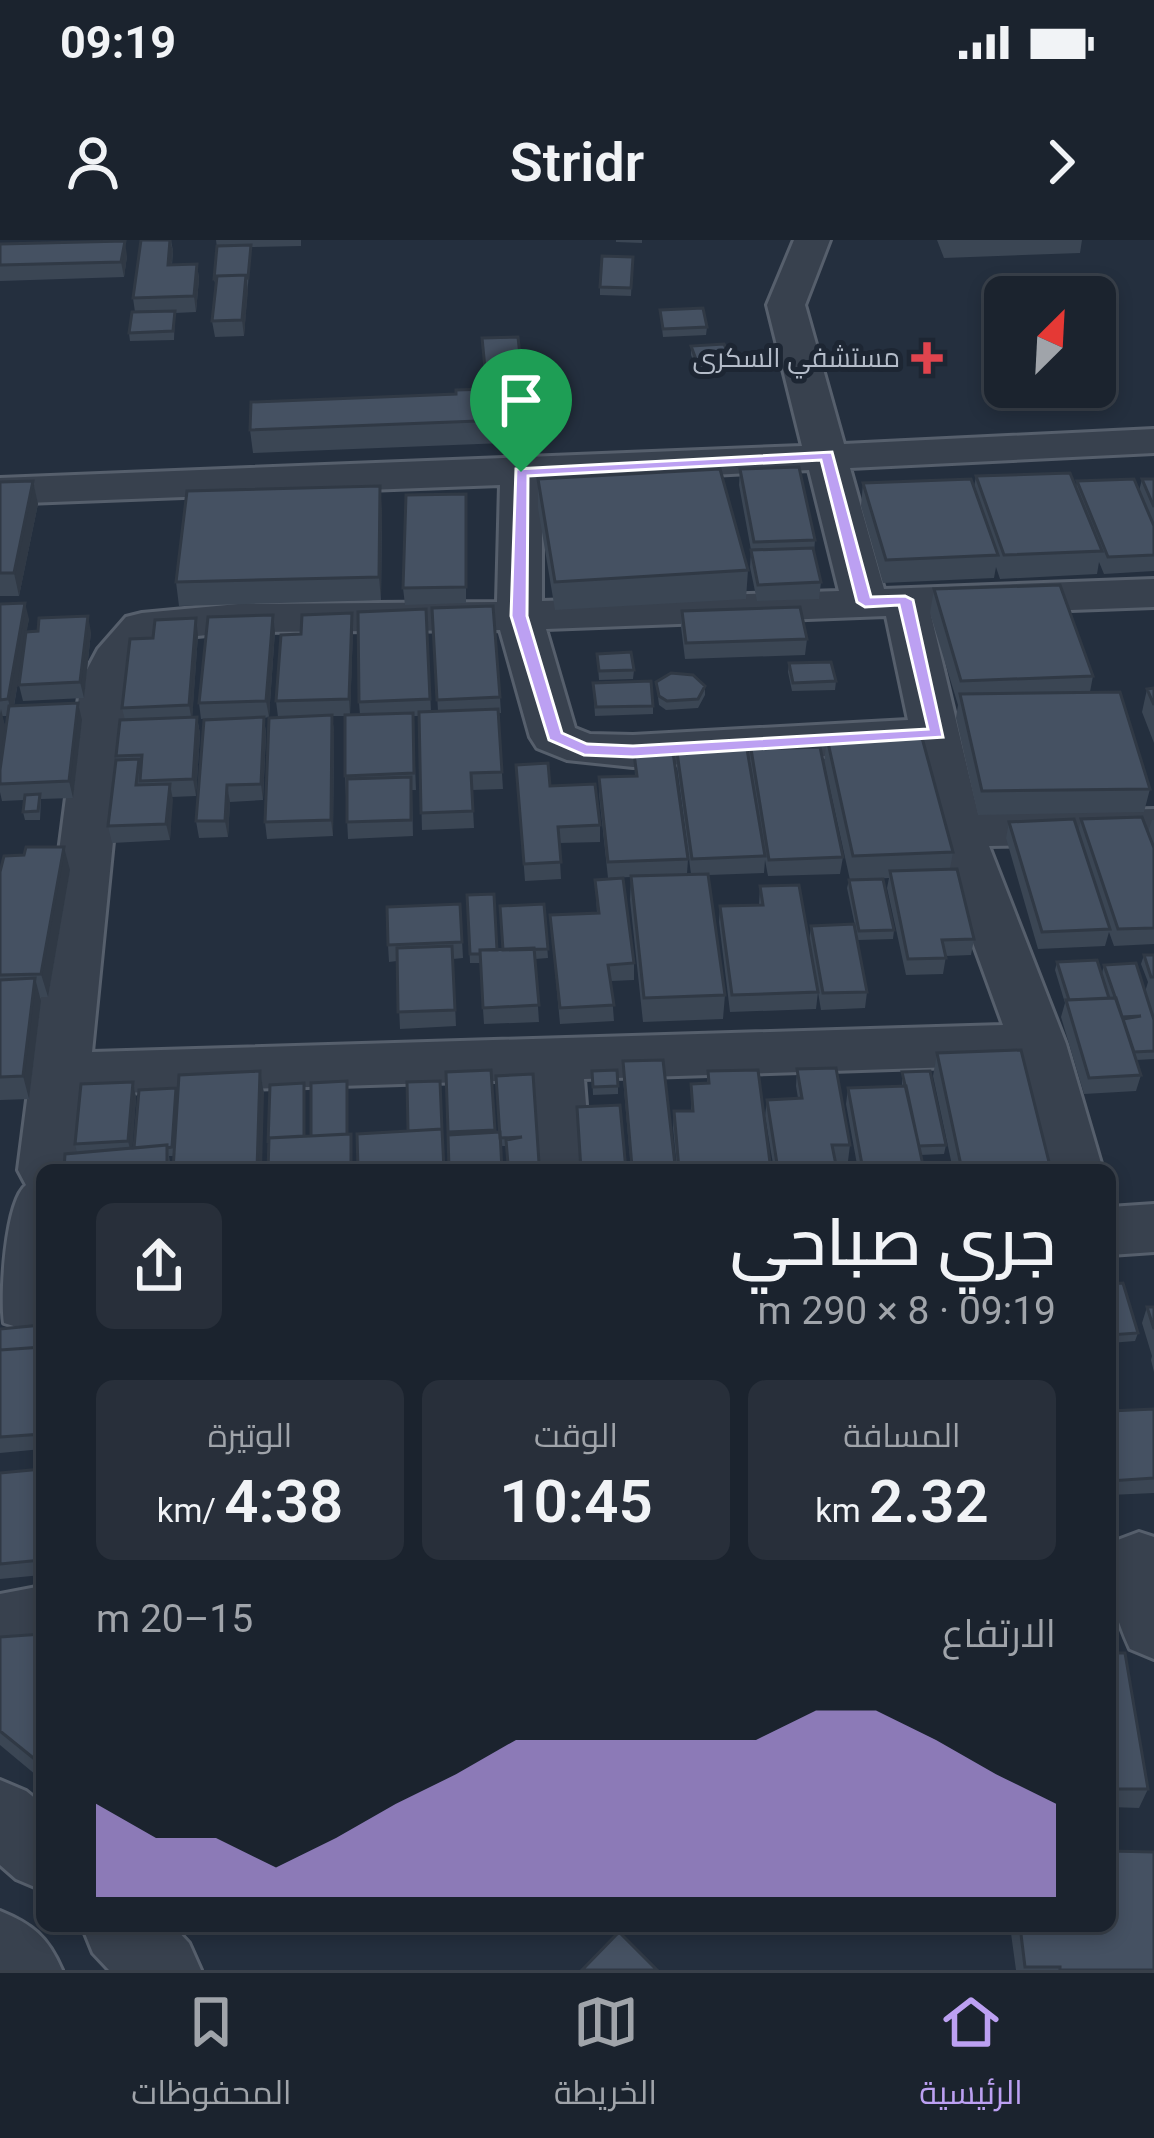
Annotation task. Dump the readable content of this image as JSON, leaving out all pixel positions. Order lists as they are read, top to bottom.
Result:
{
  "places": {
    "health": ["مستشفي السكرى"]
  },
  "north": "top right",
  "page": {
    "status": "09:19",
    "header": "Stridr",
    "heading": ["جري صباحي", "09:19 · 8 × 290 m"],
    "stats": [
      ["المسافة", "2.32 km"],
      ["الوقت", "10:45"],
      ["الوتيرة", "4:38 /km"]
    ],
    "chart": ["الارتفاع", "15–20 m"],
    "tabs": ["الرئيسية", "الخريطة", "المحفوظات"]
  }
}
